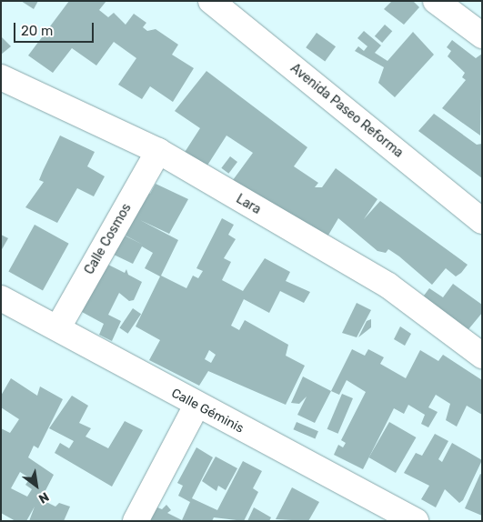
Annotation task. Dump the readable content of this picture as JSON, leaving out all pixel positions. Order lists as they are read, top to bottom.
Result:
{
  "streets": {
    "street": [
      "Avenida Paseo Reforma",
      "Lara",
      "Calle Cosmos",
      "Calle Géminis"
    ]
  },
  "crossings": [
    ["Lara", "Calle Cosmos"],
    ["Calle Cosmos", "Calle Géminis"]
  ],
  "scale_bar": "20 m",
  "north": "bottom right"
}
